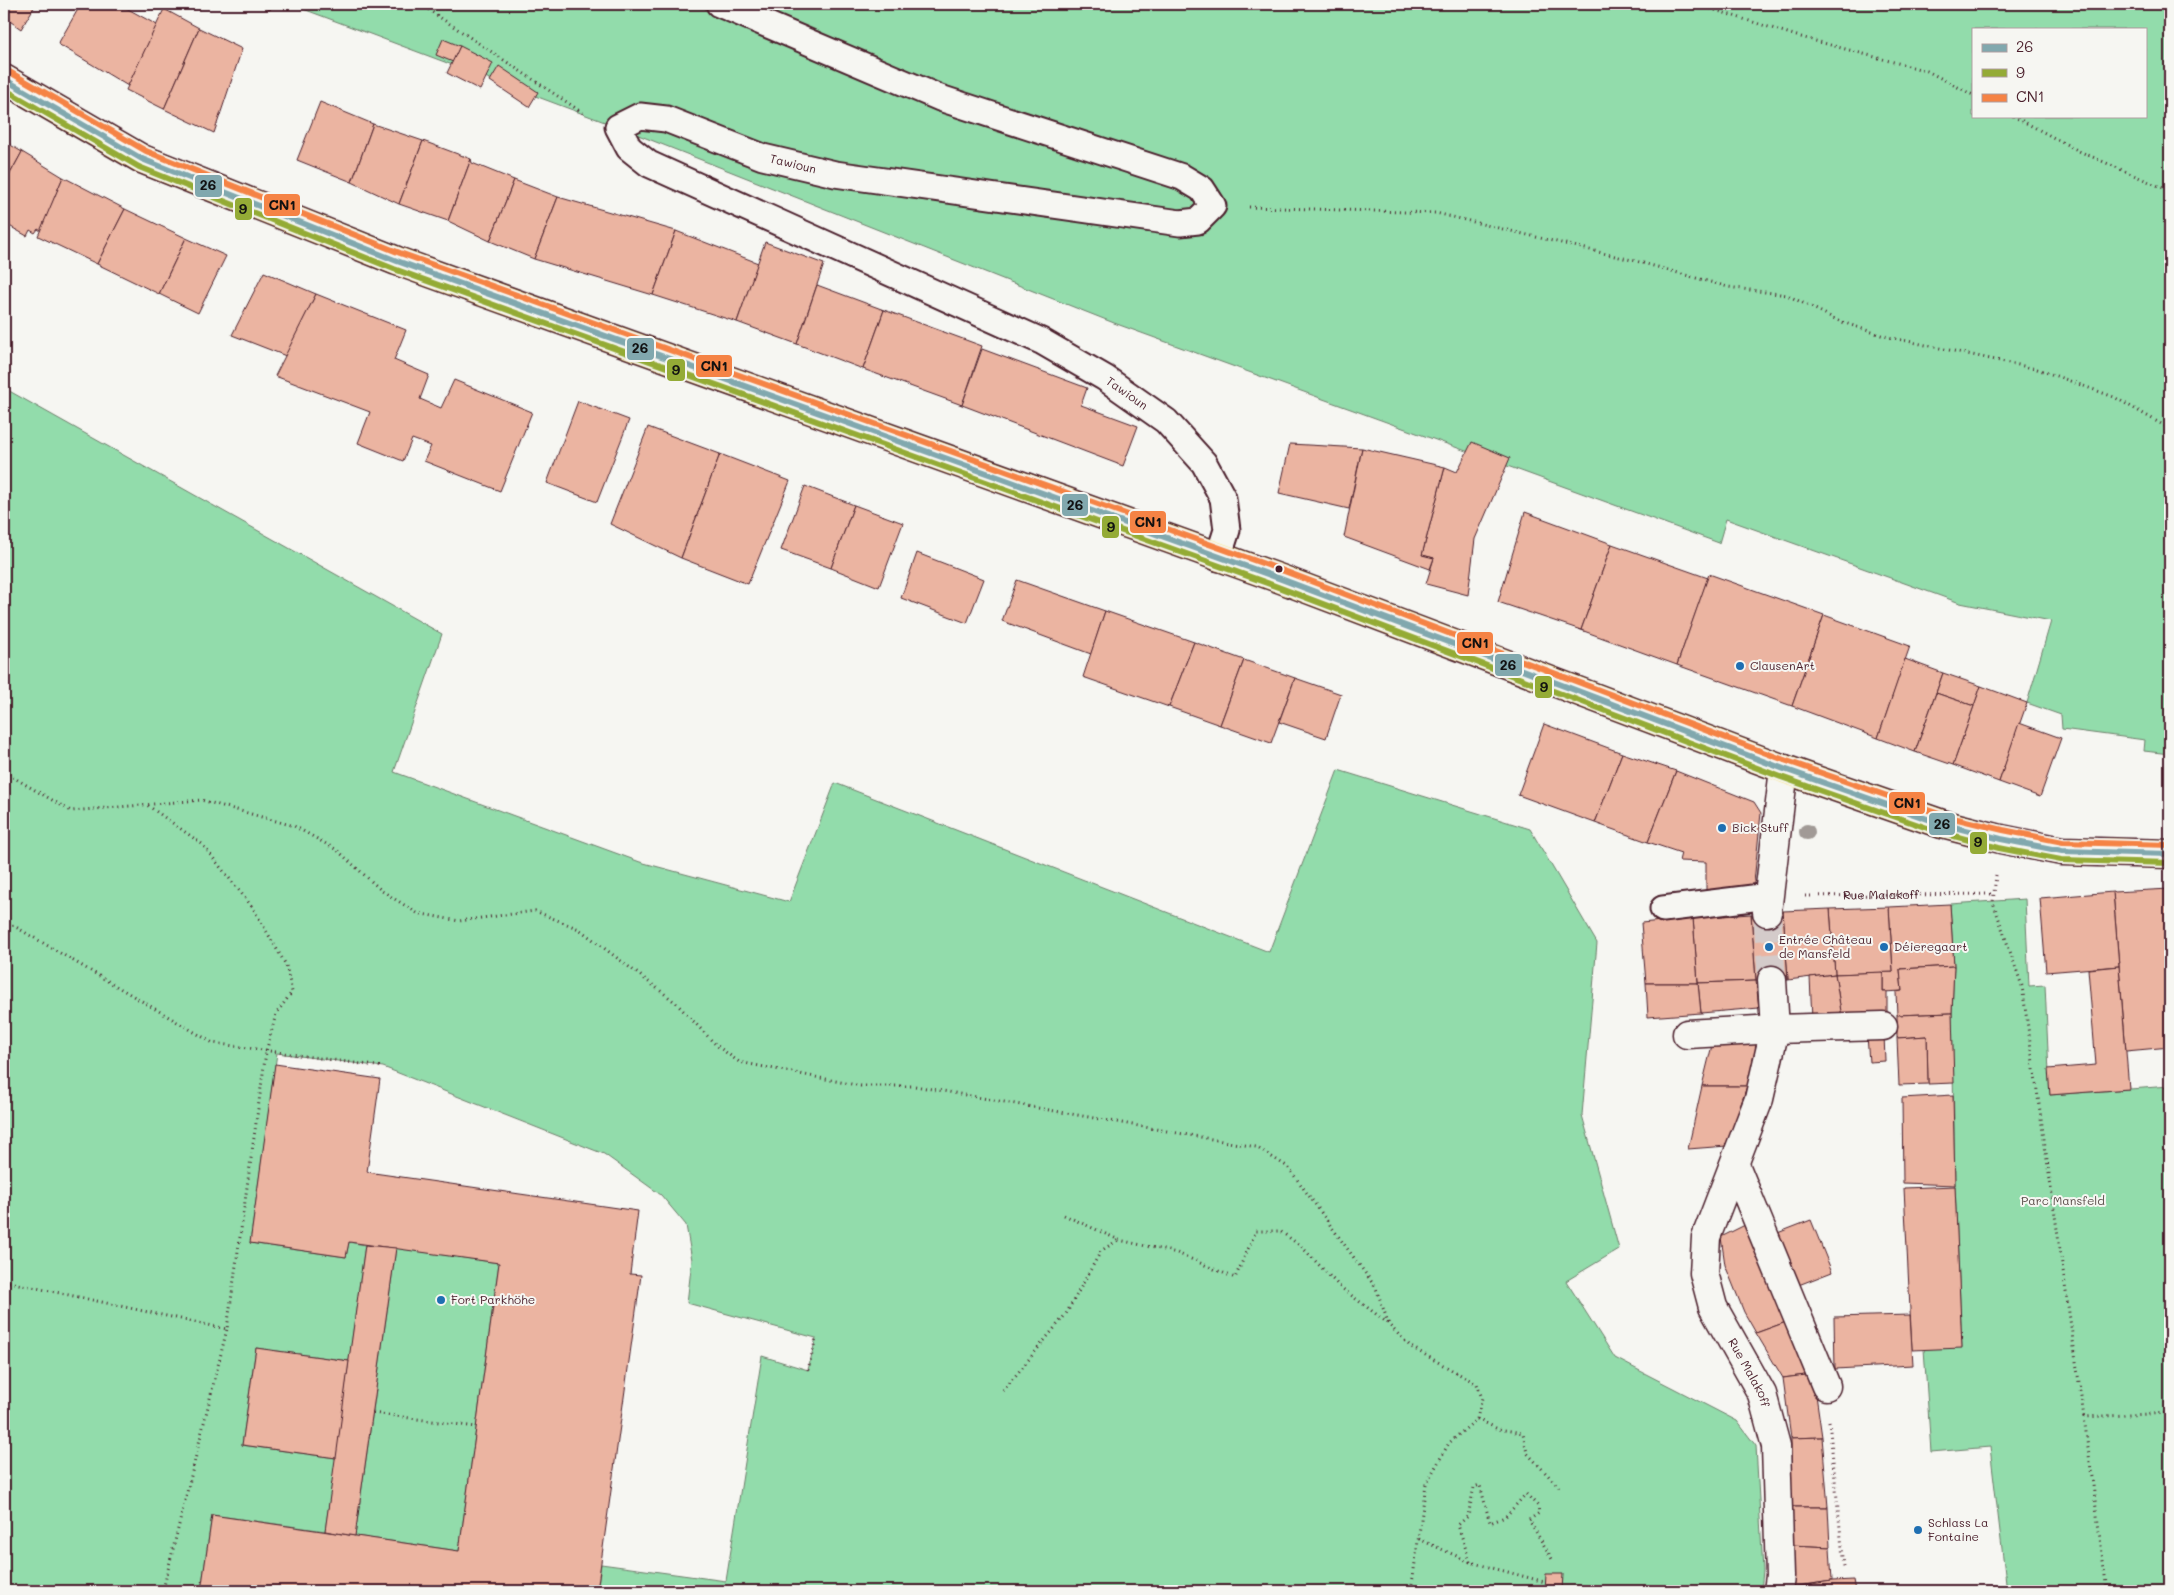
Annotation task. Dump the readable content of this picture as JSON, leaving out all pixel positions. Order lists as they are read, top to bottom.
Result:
{
  "streets": {
    "street": ["Rue Malakoff"],
    "lane": ["Tawioun"]
  },
  "parks": ["Parc Mansfeld"],
  "places": [
    "ClausenArt",
    "Bick Stuff",
    "Entrée Château de Mansfeld",
    "Déieregaart",
    "Fort Parkhöhe",
    "Schlass La Fontaine"
  ],
  "lines": ["transit line CN1", "transit line 26", "transit line 9"],
  "legend": ["26", "9", "CN1"]
}
